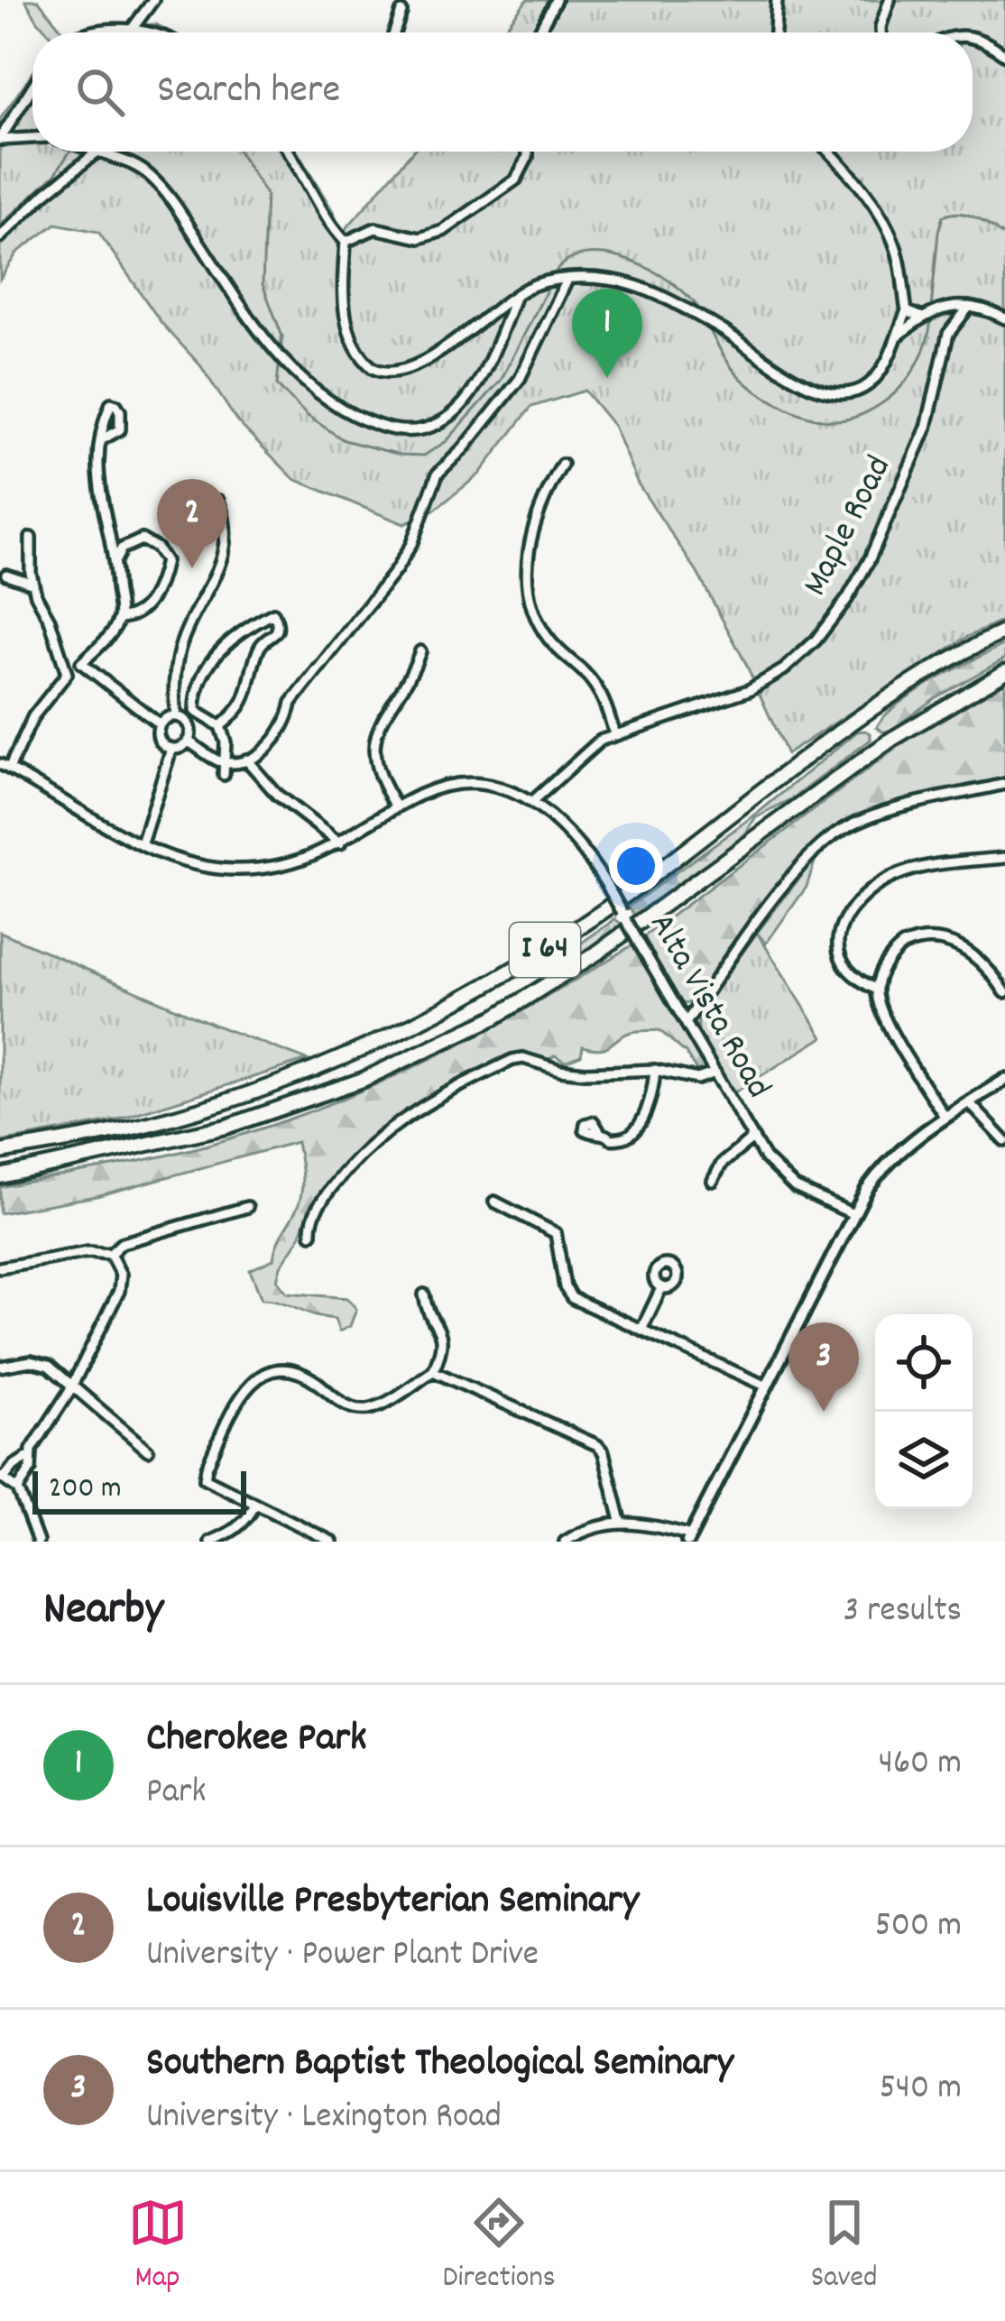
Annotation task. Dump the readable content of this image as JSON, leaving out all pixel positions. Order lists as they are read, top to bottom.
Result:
{
  "streets": {
    "highway": ["I 64"],
    "street": ["Maple Road", "Alta Vista Road"]
  },
  "crossings": [
    ["Maple Road", "Alta Vista Road"]
  ],
  "scale_bar": "200 m",
  "page": {
    "search": "Search here",
    "pins": ["1", "2", "3"],
    "scale": "200 m",
    "heading": ["Nearby", "3 results"],
    "list": [
      {
        "mark": "1",
        "name": "Cherokee Park",
        "note": "Park",
        "value": "460 m"
      },
      {
        "mark": "2",
        "name": "Louisville Presbyterian Seminary",
        "note": "University · Power Plant Drive",
        "value": "500 m"
      },
      {
        "mark": "3",
        "name": "Southern Baptist Theological Seminary",
        "note": "University · Lexington Road",
        "value": "540 m"
      }
    ],
    "nav": ["Map", "Directions", "Saved"]
  }
}
